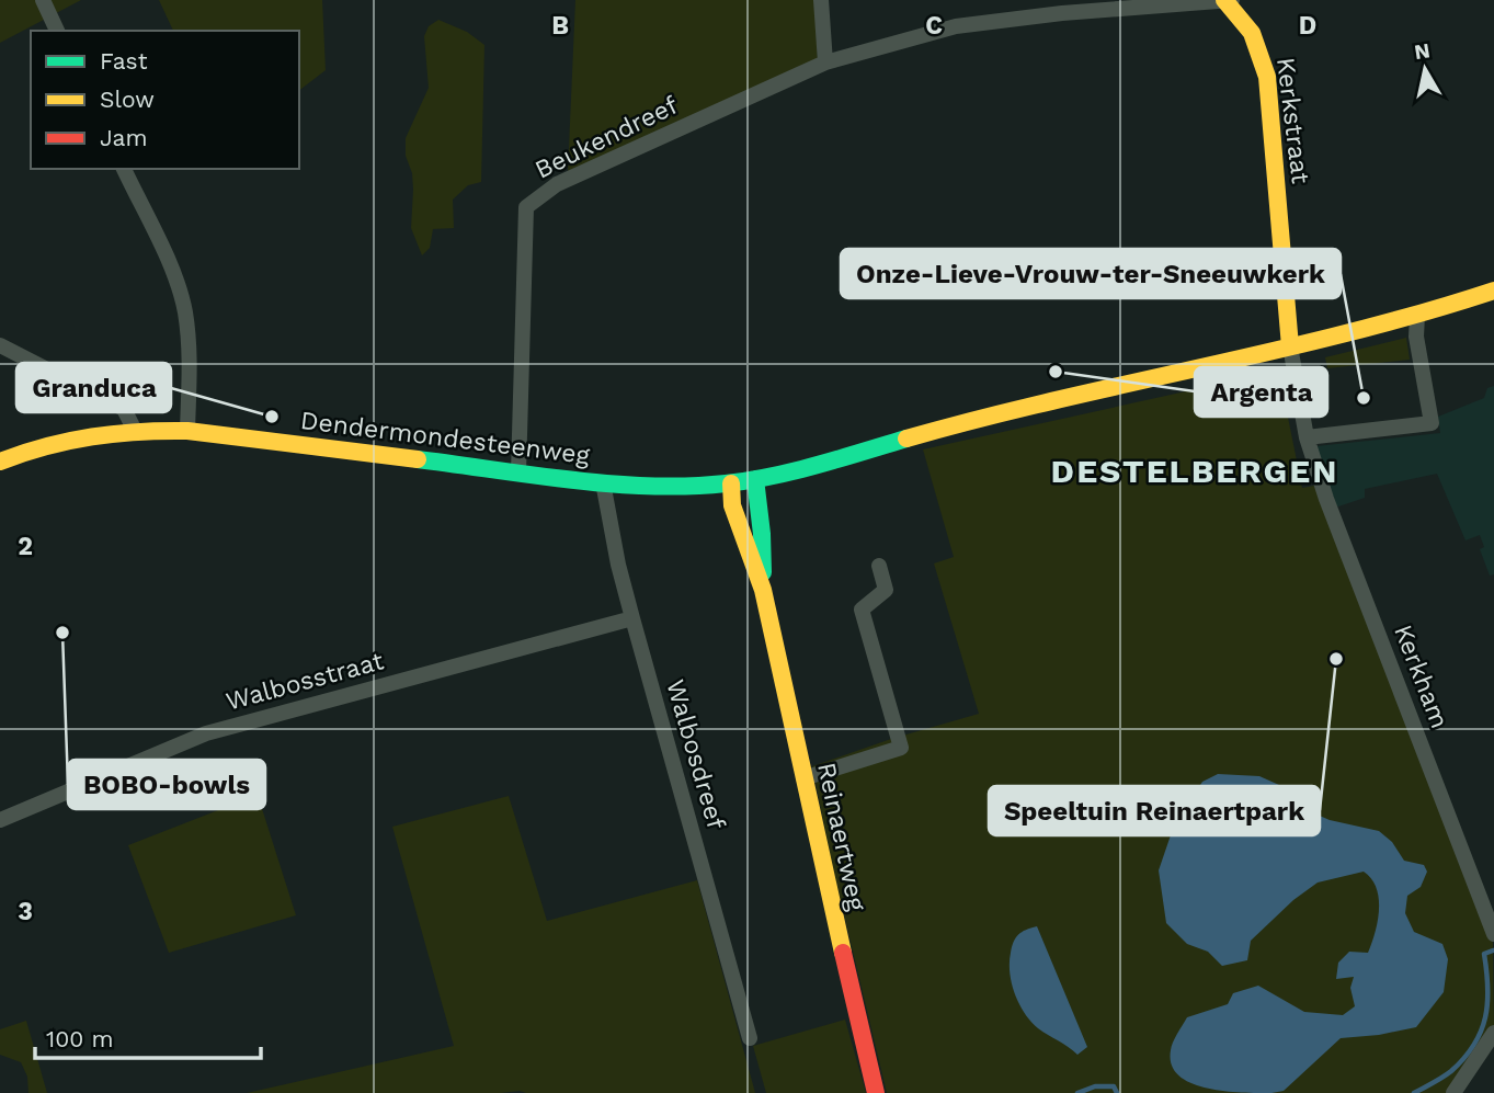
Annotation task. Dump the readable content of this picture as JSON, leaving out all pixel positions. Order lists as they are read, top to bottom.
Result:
{
  "streets": {
    "main road": ["Kerkstraat", "Dendermondesteenweg", "Reinaertweg"],
    "street": [
      "Beukendreef",
      "Kerkham",
      "Walbosstraat",
      "Walbosdreef"
    ]
  },
  "crossings": [
    ["Kerkstraat", "Beukendreef"],
    ["Kerkstraat", "Dendermondesteenweg"],
    ["Kerkstraat", "Kerkham"],
    ["Beukendreef", "Dendermondesteenweg"],
    ["Dendermondesteenweg", "Kerkham"],
    ["Dendermondesteenweg", "Walbosdreef"],
    ["Dendermondesteenweg", "Reinaertweg"],
    ["Walbosstraat", "Walbosdreef"]
  ],
  "districts": ["DESTELBERGEN"],
  "places": [
    "Argenta",
    "Onze-Lieve-Vrouw-ter-Sneeuwkerk",
    "Granduca",
    "BOBO-bowls",
    "Speeltuin Reinaertpark"
  ],
  "legend": ["Fast", "Slow", "Jam"],
  "scale_bar": "100 m",
  "north": "top",
  "grid": {
    "columns": ["B", "C", "D"],
    "rows": ["2", "3"]
  }
}
